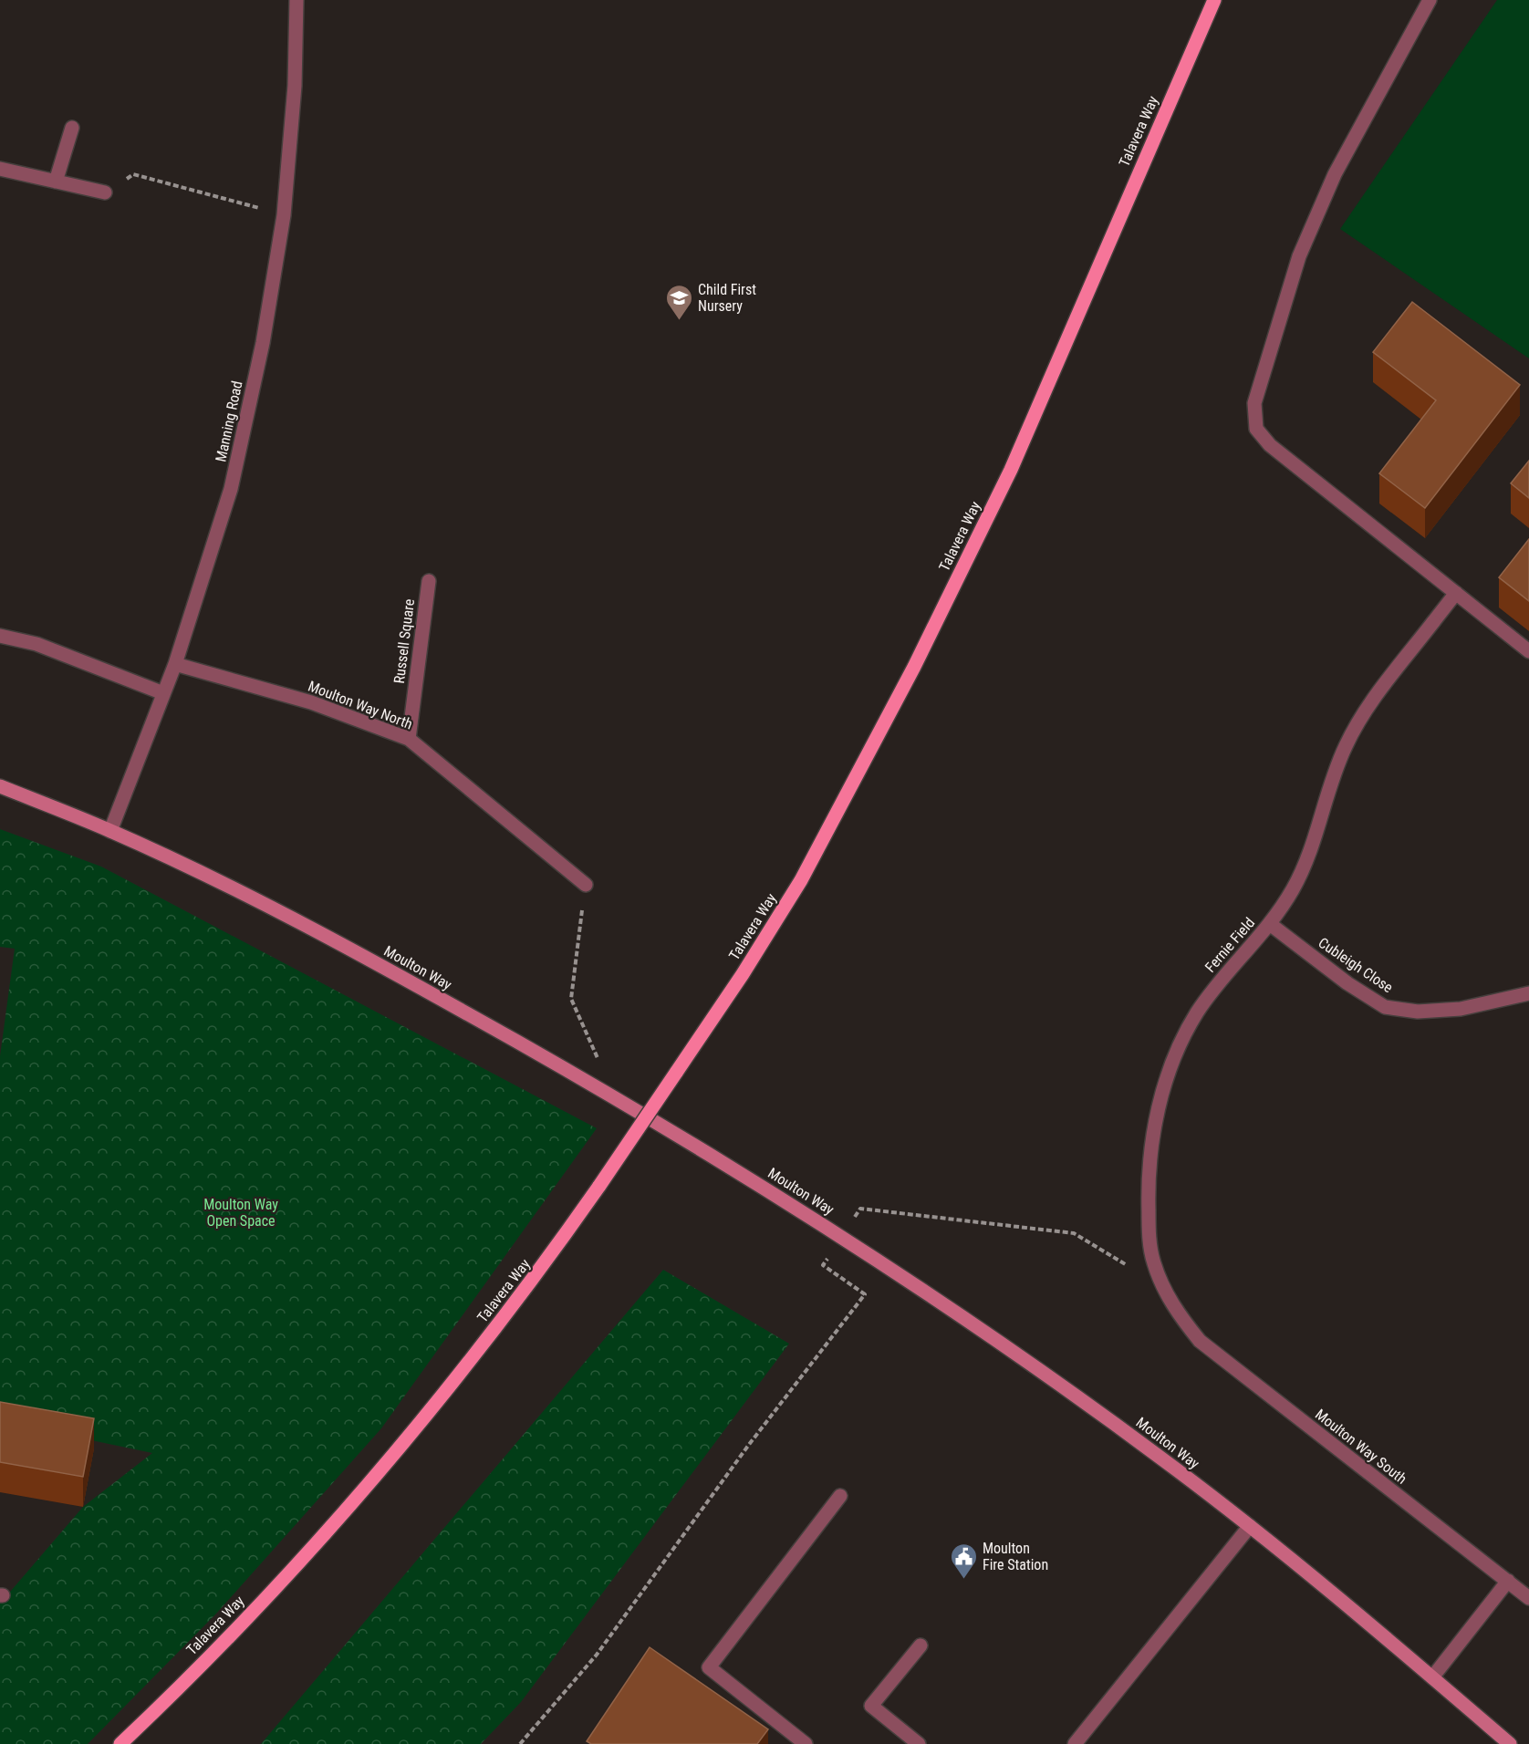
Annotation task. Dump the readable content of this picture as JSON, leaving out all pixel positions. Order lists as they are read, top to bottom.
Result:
{
  "streets": {
    "main road": ["Talavera Way"],
    "street": [
      "Manning Road",
      "Russell Square",
      "Moulton Way North",
      "Fernie Field",
      "Cubleigh Close",
      "Moulton Way",
      "Moulton Way South"
    ]
  },
  "crossings": [
    ["Manning Road", "Moulton Way North"],
    ["Manning Road", "Moulton Way"],
    ["Russell Square", "Moulton Way North"],
    ["Fernie Field", "Cubleigh Close"],
    ["Fernie Field", "Moulton Way South"]
  ],
  "parks": ["Moulton Way Open Space"],
  "places": {
    "school or university": ["Child First Nursery"],
    "public building": ["Moulton Fire Station"]
  }
}
